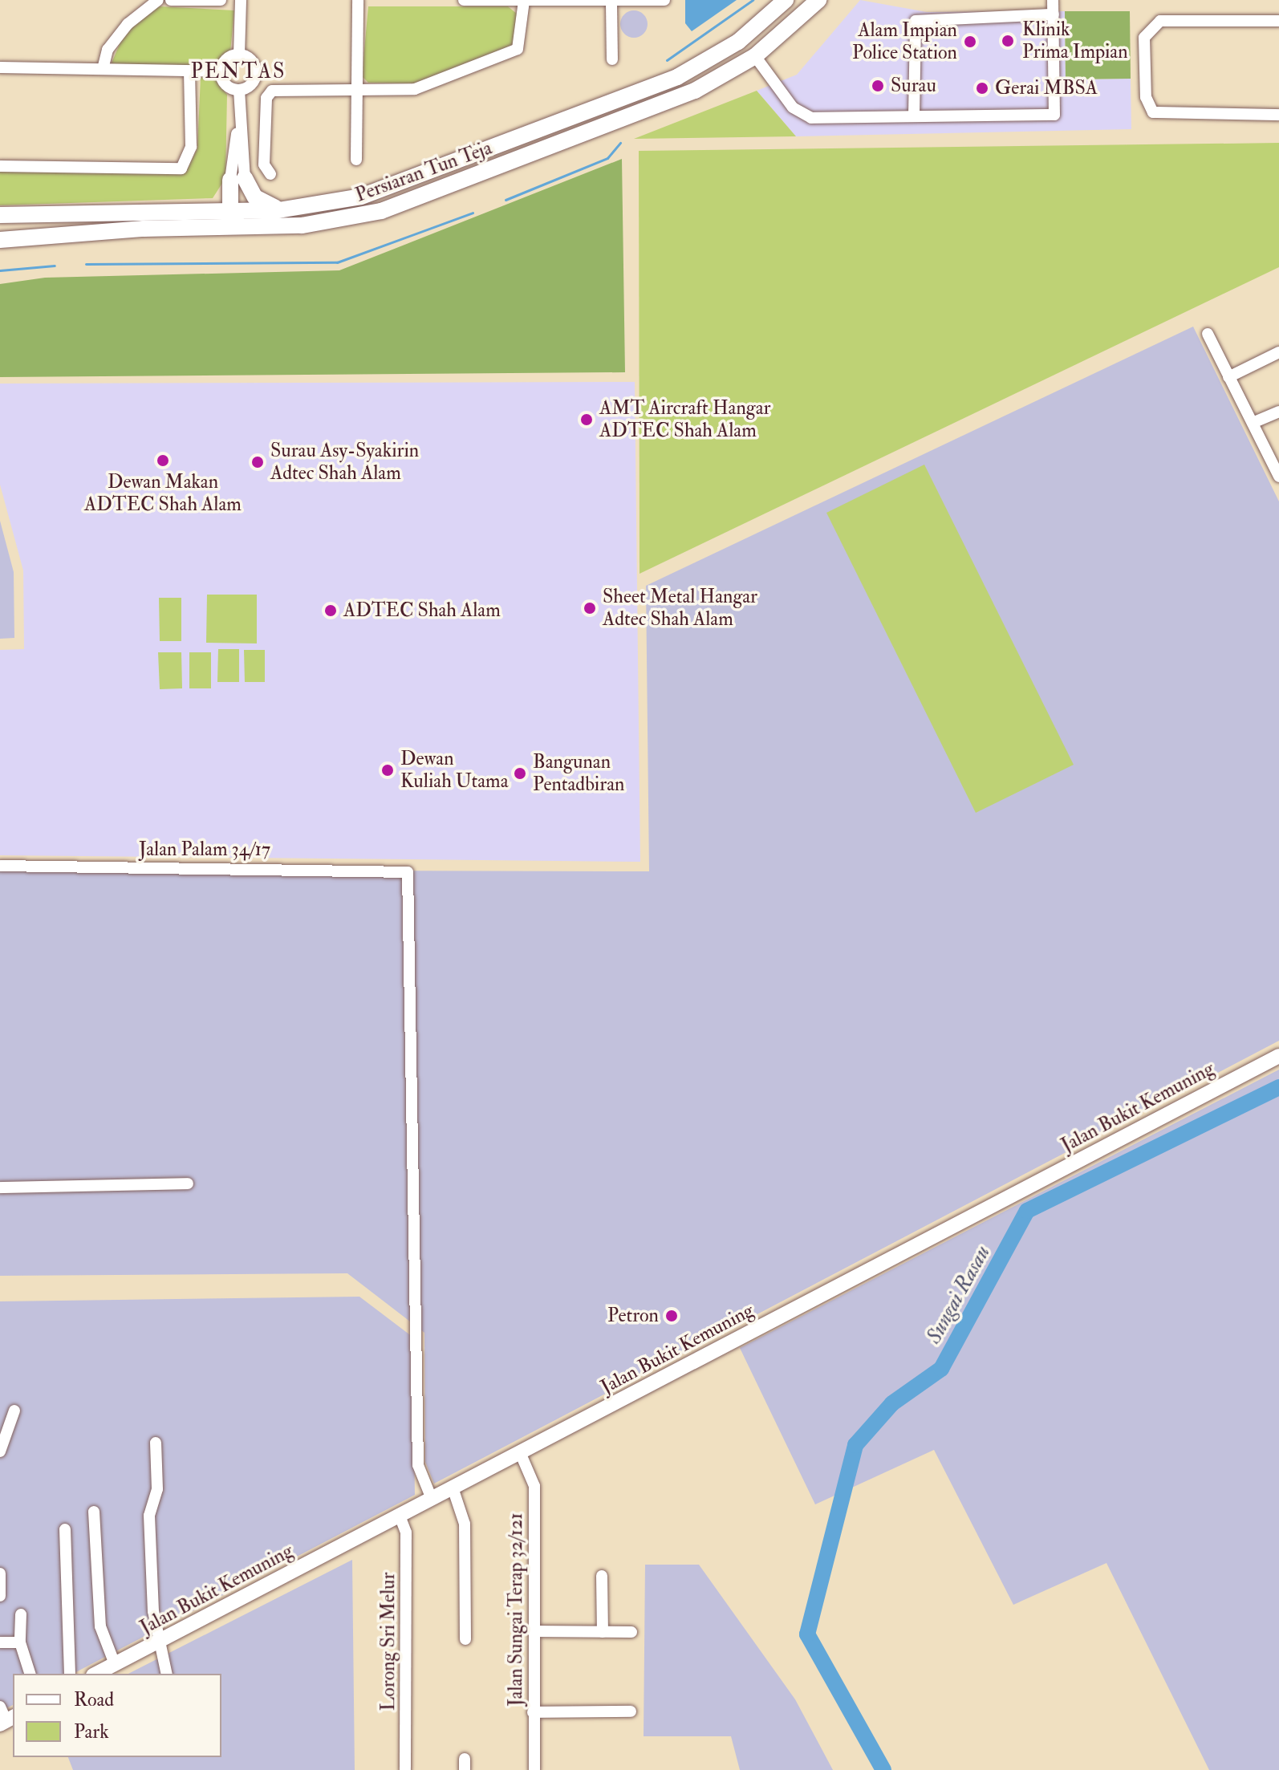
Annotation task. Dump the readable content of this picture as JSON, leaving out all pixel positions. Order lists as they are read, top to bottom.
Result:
{
  "streets": {
    "main road": ["Persiaran Tun Teja", "Jalan Bukit Kemuning"],
    "street": ["Jalan Palam 34/17", "Jalan Sungai Terap 32/121", "Lorong Sri Melur"]
  },
  "crossings": [
    ["Jalan Palam 34/17", "Jalan Bukit Kemuning"],
    ["Jalan Bukit Kemuning", "Jalan Sungai Terap 32/121"],
    ["Jalan Bukit Kemuning", "Lorong Sri Melur"]
  ],
  "districts": ["PENTAS"],
  "water": ["Sungai Rasau"],
  "places": [
    "Klinik Prima Impian",
    "Alam Impian Police Station",
    "Surau",
    "Gerai MBSA",
    "AMT Aircraft Hangar ADTEC Shah Alam",
    "Dewan Makan ADTEC Shah Alam",
    "Surau Asy-Syakirin Adtec Shah Alam",
    "Sheet Metal Hangar Adtec Shah Alam",
    "ADTEC Shah Alam",
    "Dewan Kuliah Utama",
    "Bangunan Pentadbiran",
    "Petron"
  ],
  "legend": ["Road", "Park"]
}
